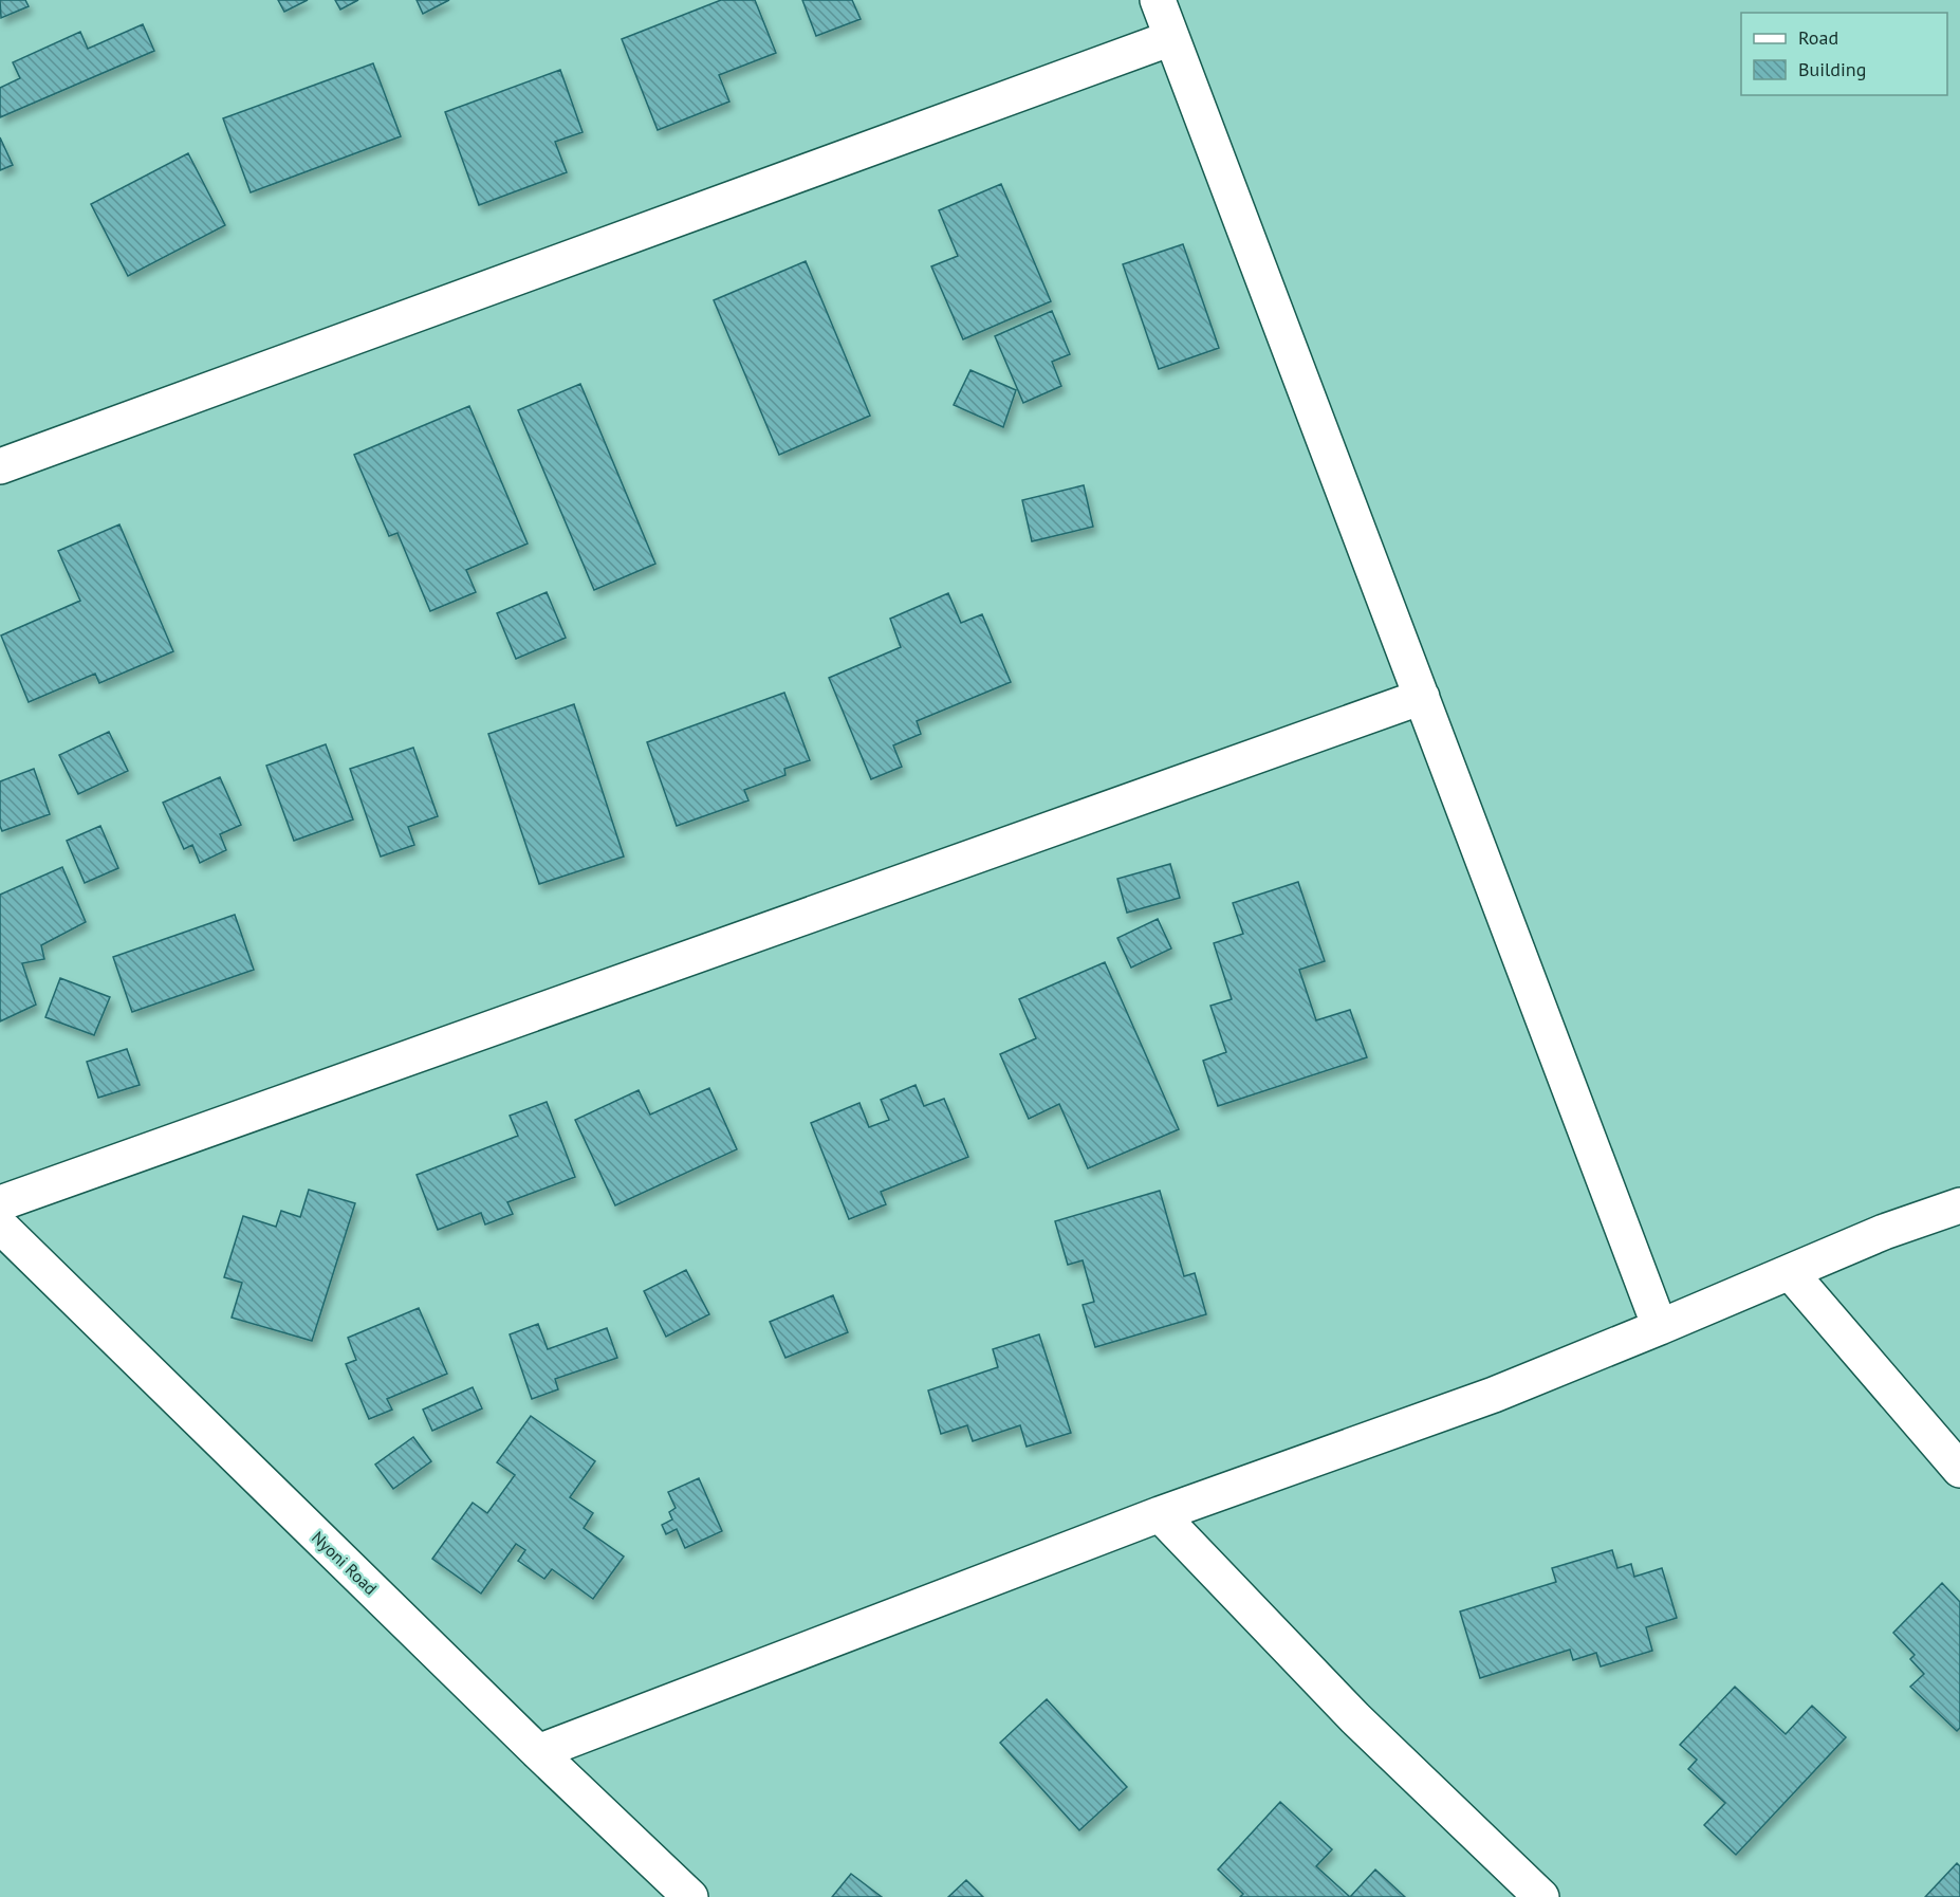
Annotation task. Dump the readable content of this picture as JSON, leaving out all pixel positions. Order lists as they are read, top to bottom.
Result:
{
  "streets": {
    "street": ["Nyoni Road"]
  },
  "legend": ["Road", "Building"]
}
